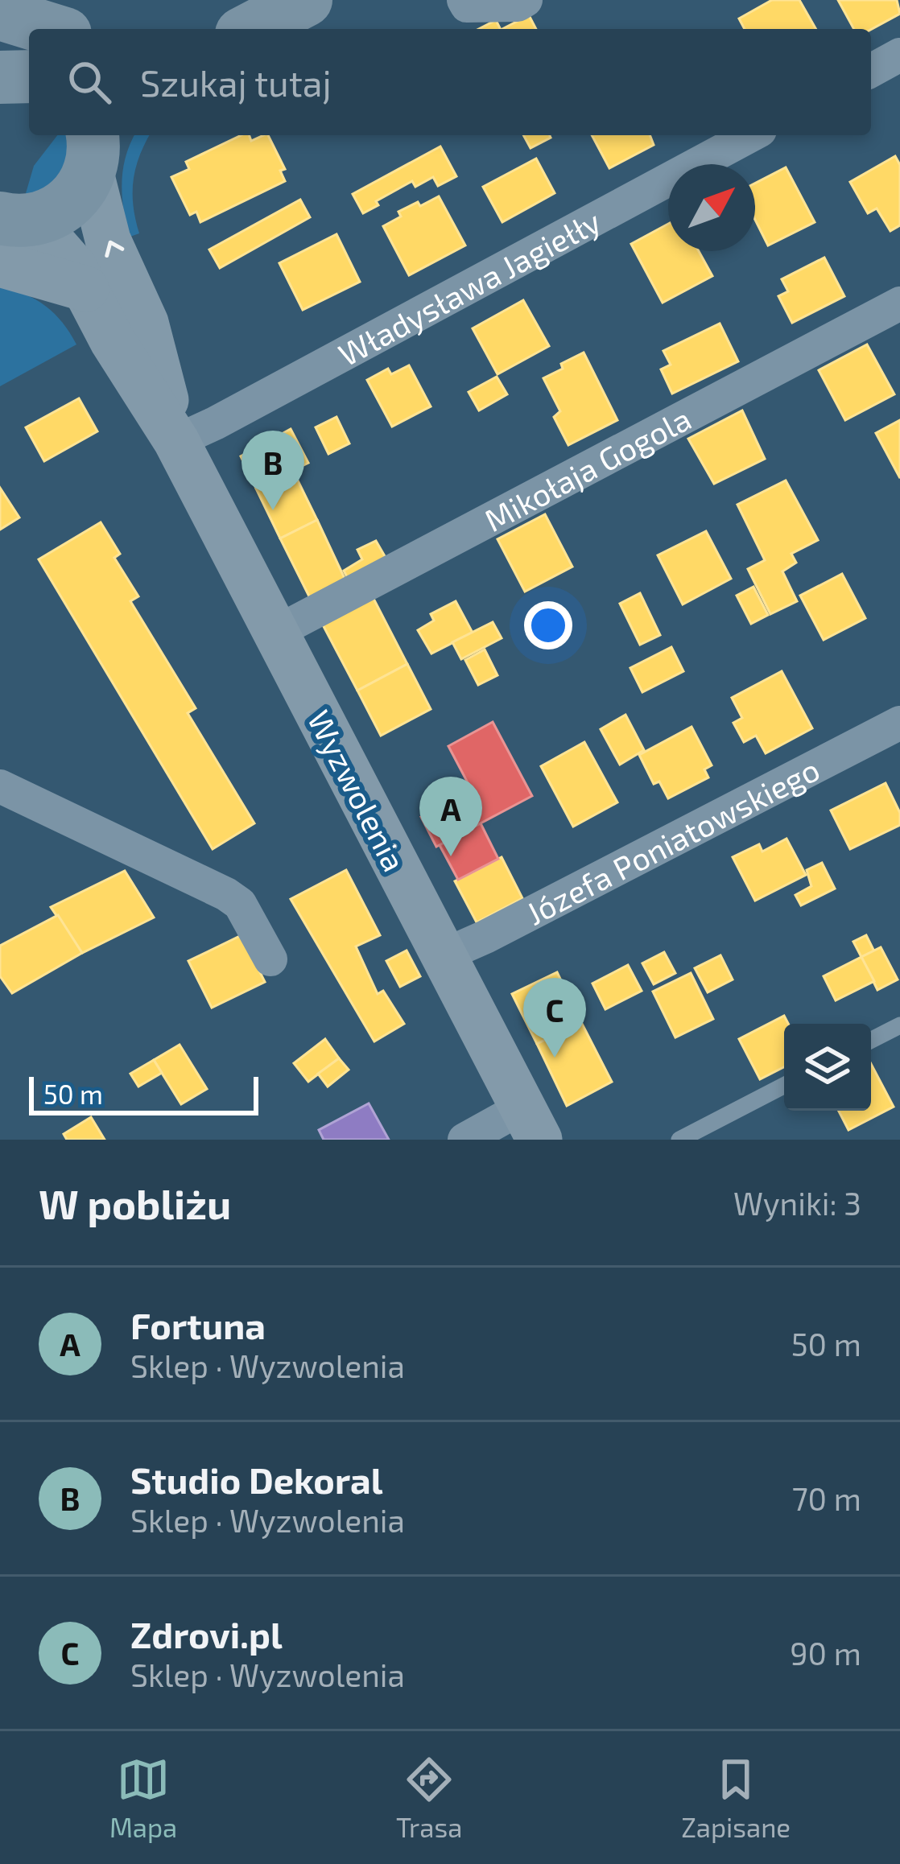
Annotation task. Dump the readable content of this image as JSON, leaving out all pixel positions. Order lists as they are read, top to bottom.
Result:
{
  "streets": {
    "main road": ["Wyzwolenia"],
    "street": ["Władysława Jagiełły", "Mikołaja Gogola", "Józefa Poniatowskiego"]
  },
  "crossings": [
    ["Władysława Jagiełły", "Wyzwolenia"],
    ["Mikołaja Gogola", "Wyzwolenia"],
    ["Wyzwolenia", "Józefa Poniatowskiego"]
  ],
  "scale_bar": "50 m",
  "north": "top right",
  "page": {
    "search": "Szukaj tutaj",
    "pins": ["B", "A", "C"],
    "scale": "50 m",
    "heading": ["W pobliżu", "Wyniki: 3"],
    "list": [
      {
        "mark": "A",
        "name": "Fortuna",
        "note": "Sklep · Wyzwolenia",
        "value": "50 m"
      },
      {
        "mark": "B",
        "name": "Studio Dekoral",
        "note": "Sklep · Wyzwolenia",
        "value": "70 m"
      },
      {
        "mark": "C",
        "name": "Zdrovi.pl",
        "note": "Sklep · Wyzwolenia",
        "value": "90 m"
      }
    ],
    "nav": ["Mapa", "Trasa", "Zapisane"]
  }
}
